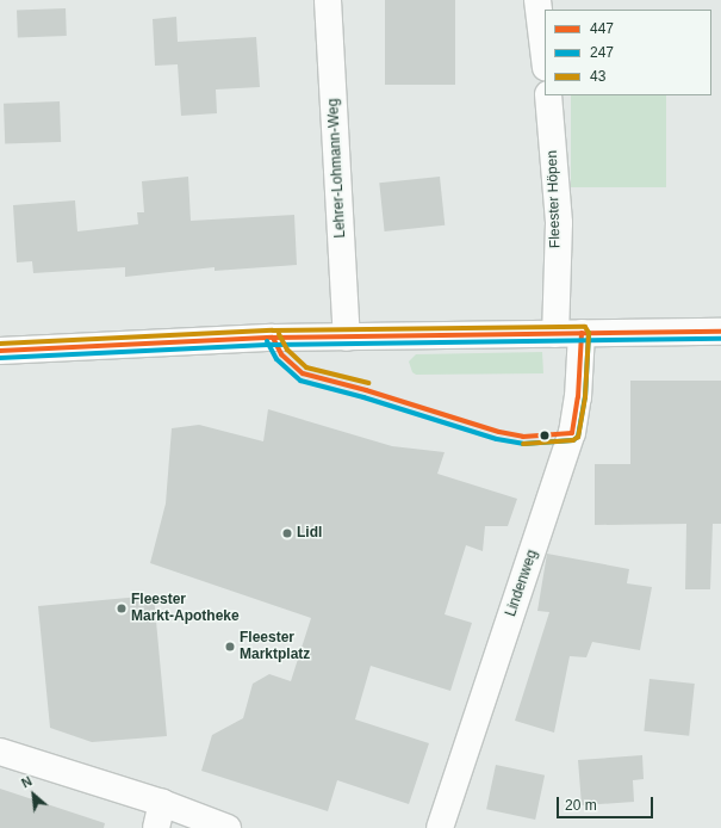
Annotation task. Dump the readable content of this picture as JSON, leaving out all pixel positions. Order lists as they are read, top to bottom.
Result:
{
  "streets": {
    "street": ["Lehrer-Lohmann-Weg", "Fleester Höpen", "Lindenweg"]
  },
  "places": ["Lidl", "Fleester Markt-Apotheke", "Fleester Marktplatz"],
  "lines": ["transit line 43", "transit line 447", "transit line 247"],
  "legend": ["447", "247", "43"],
  "scale_bar": "20 m",
  "north": "top left"
}
